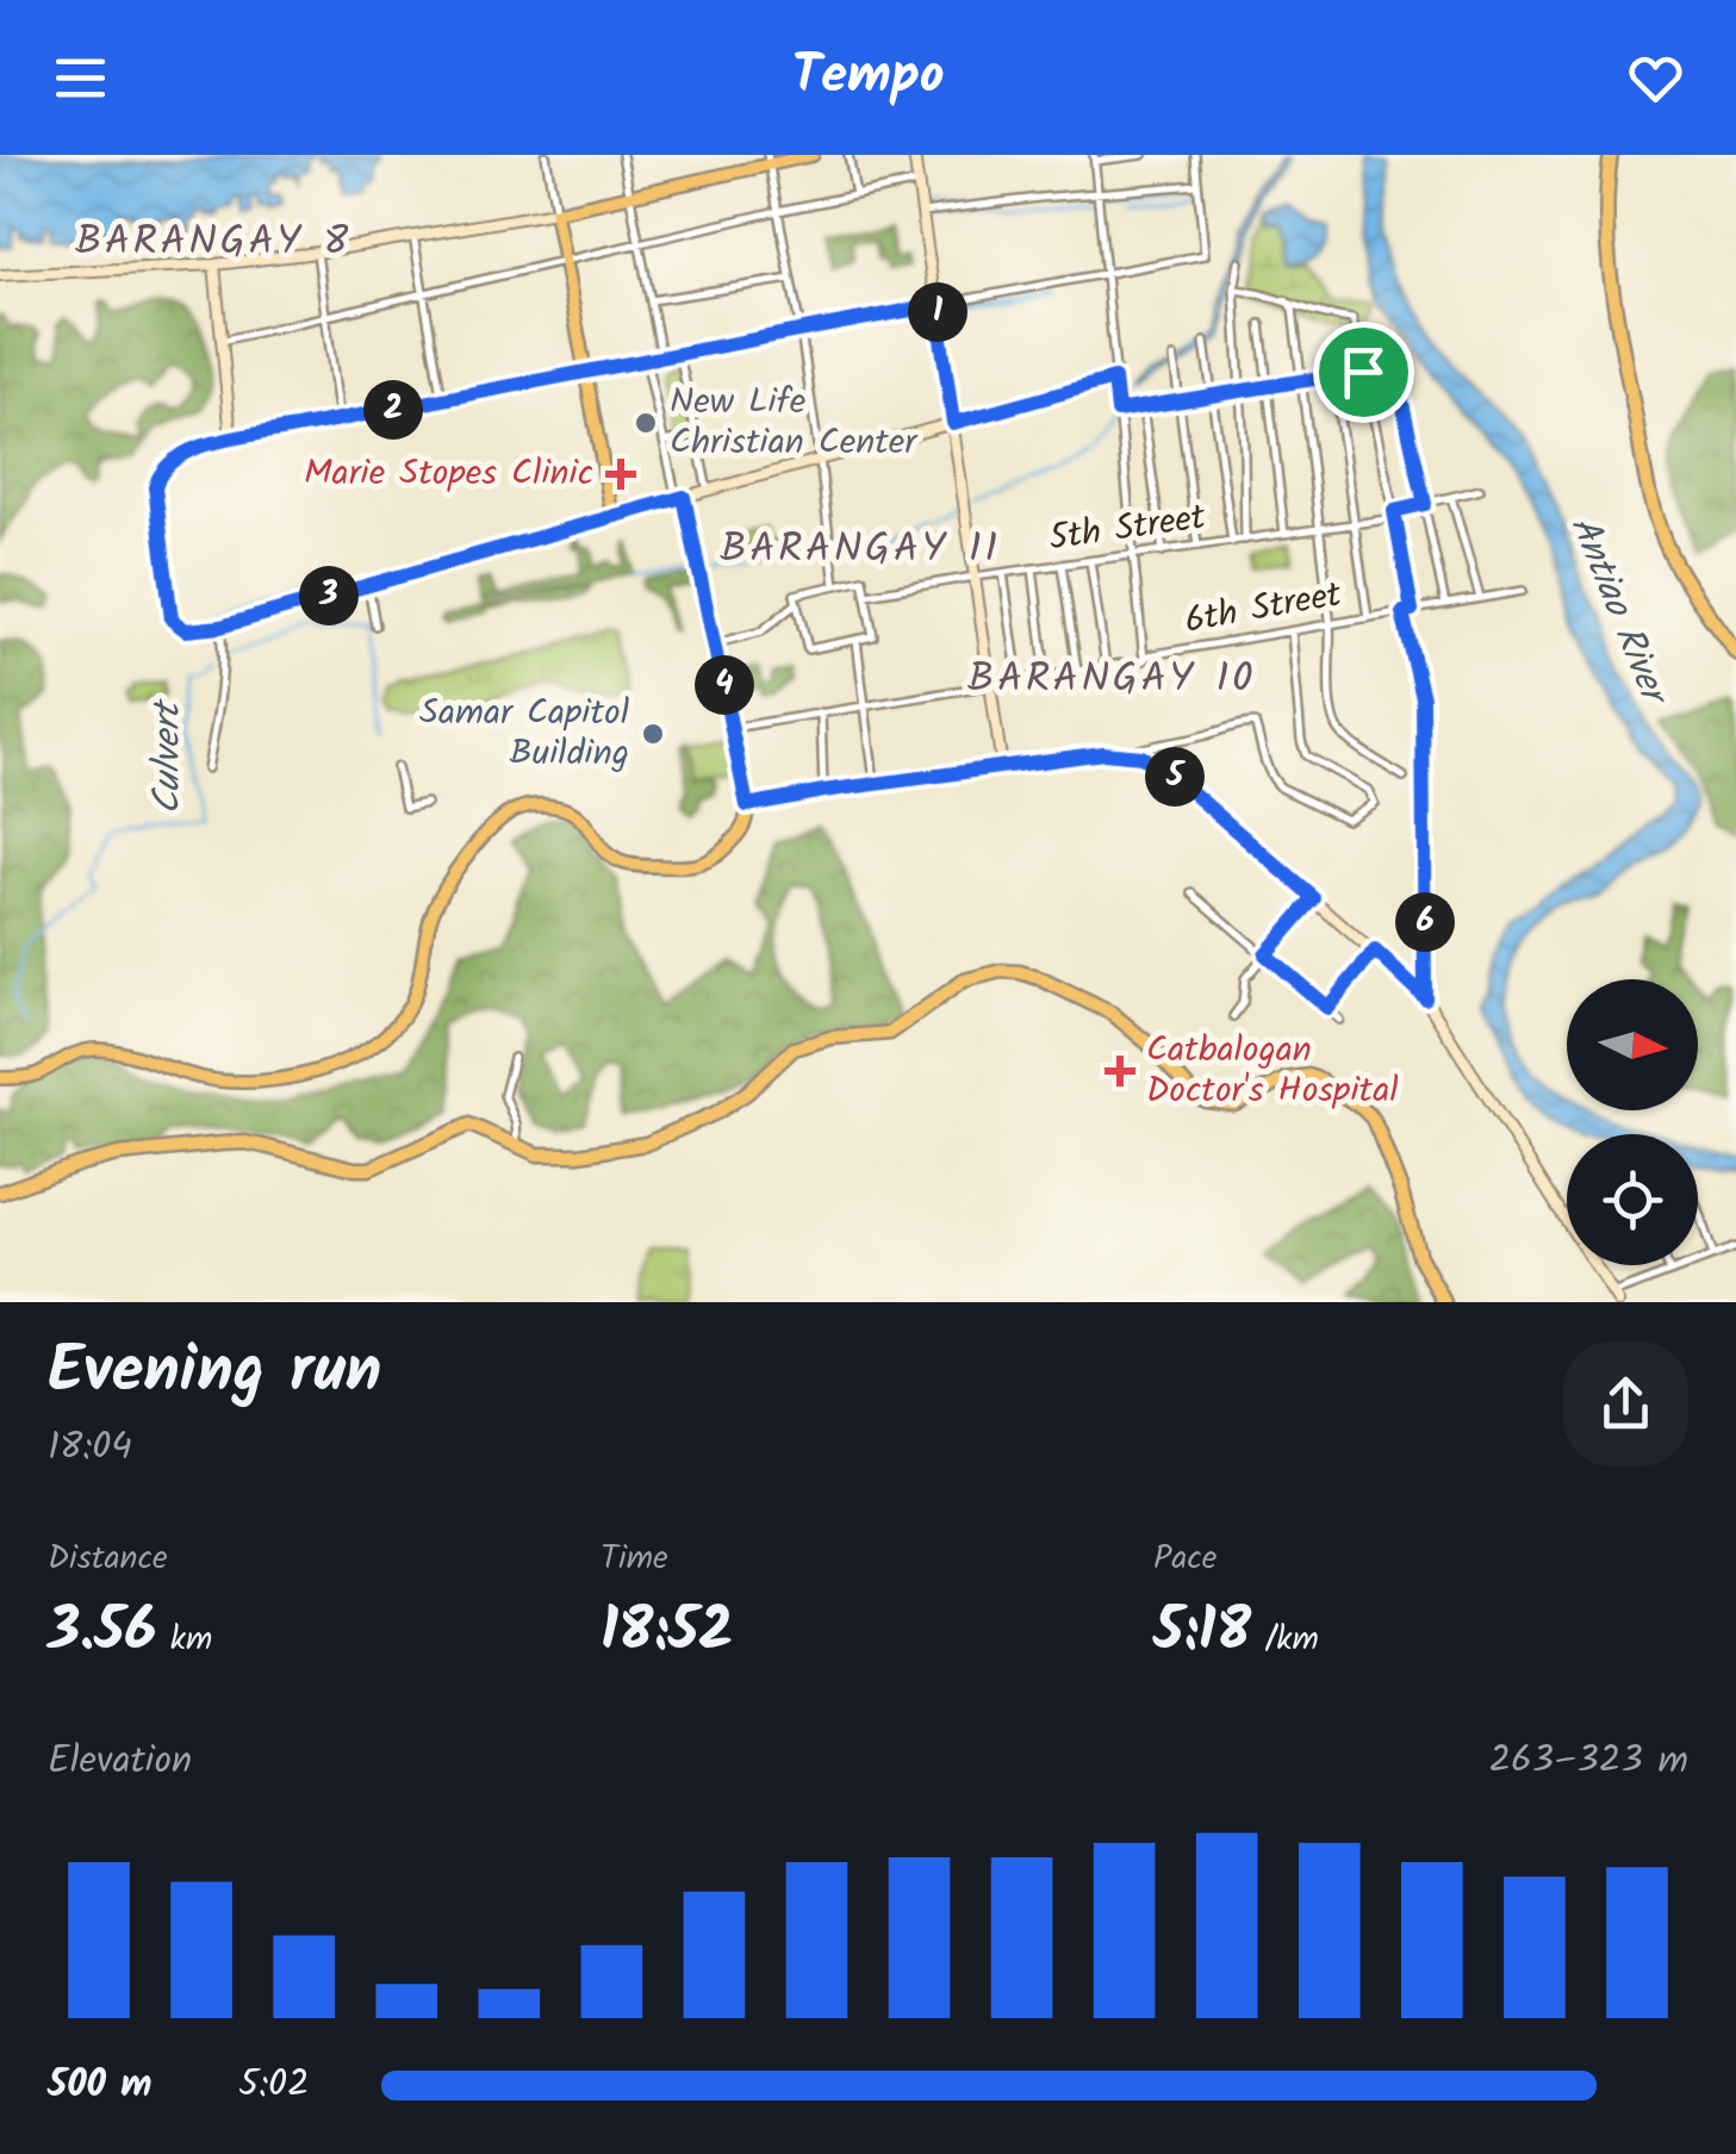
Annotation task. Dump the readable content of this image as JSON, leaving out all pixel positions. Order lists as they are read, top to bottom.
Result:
{
  "streets": {
    "street": ["5th Street", "6th Street"]
  },
  "districts": ["BARANGAY 8", "BARANGAY 11", "BARANGAY 10"],
  "water": ["Antiao River", "Culvert"],
  "places": {
    "other": ["New Life Christian Center", "Samar Capitol Building"],
    "health": ["Marie Stopes Clinic", "Catbalogan Doctor's Hospital"]
  },
  "north": "right",
  "page": {
    "header": "Tempo",
    "pins": [
      "1",
      "2",
      "3",
      "4",
      "5",
      "6"
    ],
    "heading": ["Evening run", "18:04"],
    "stats": [
      ["Distance", "3.56 km"],
      ["Time", "18:52"],
      ["Pace", "5:18 /km"]
    ],
    "chart": ["Elevation", "263–323 m"],
    "list": [
      {
        "name": "500 m",
        "note": "5:02"
      }
    ]
  }
}
